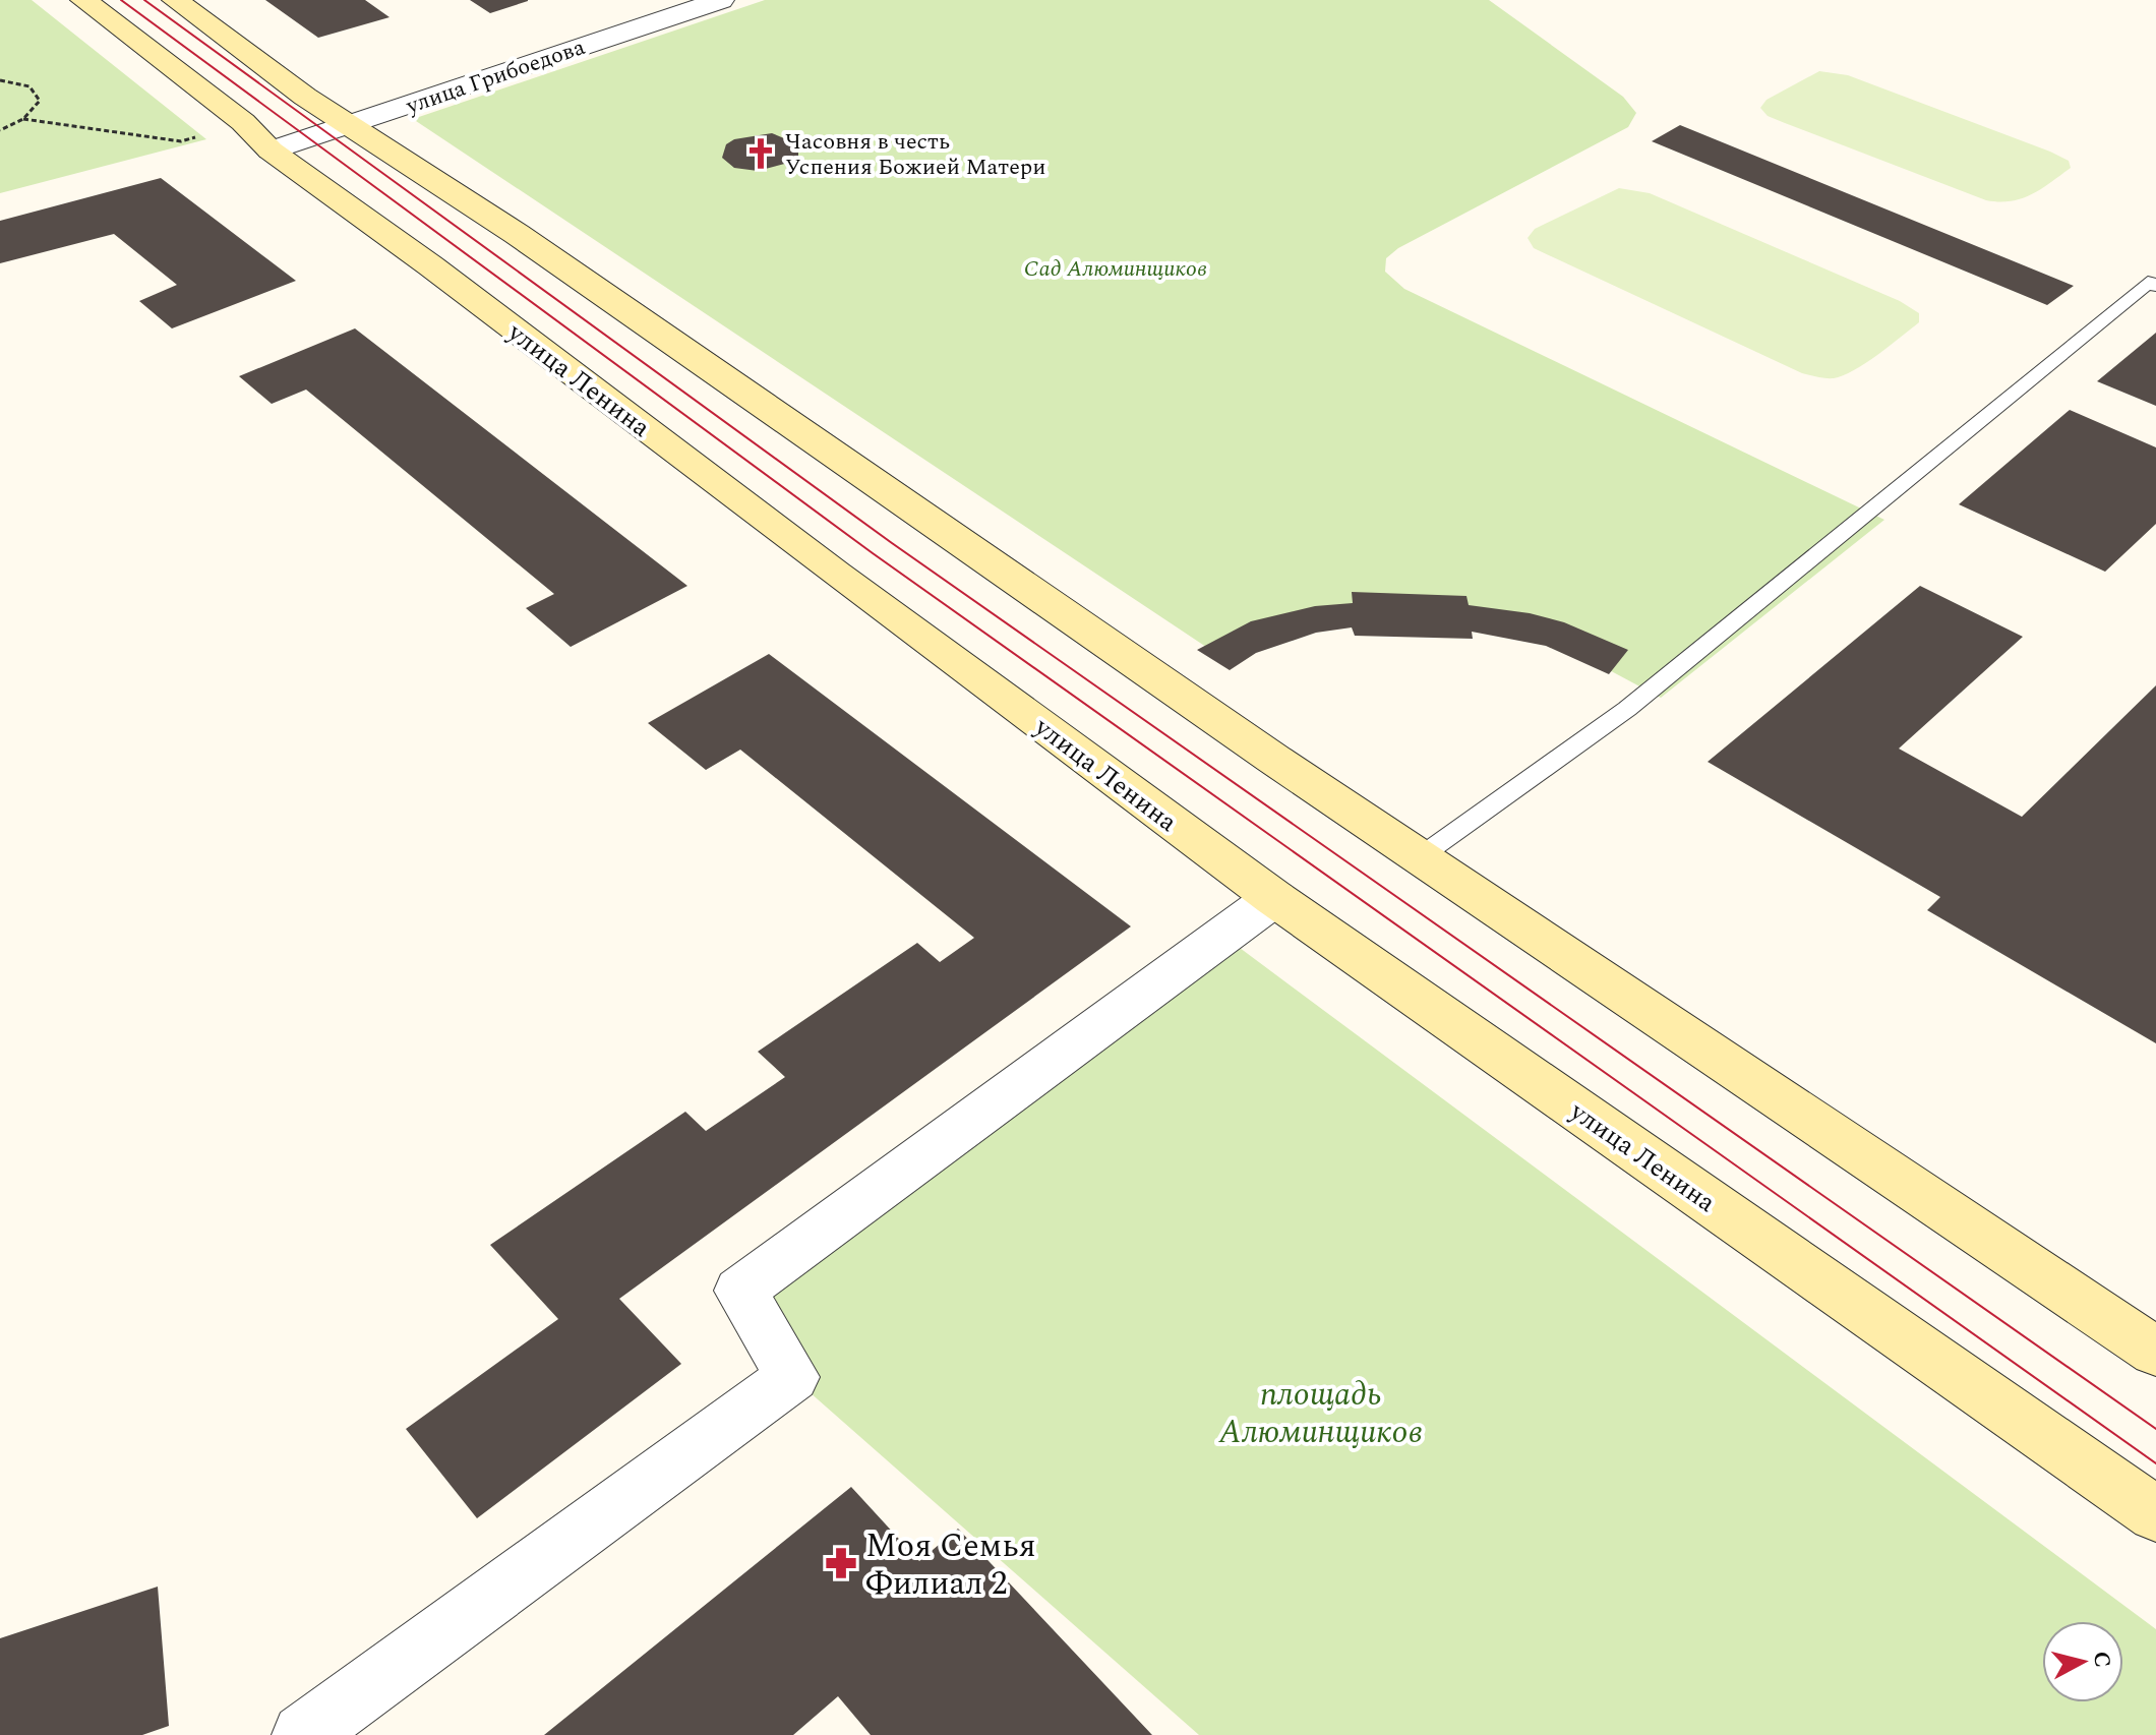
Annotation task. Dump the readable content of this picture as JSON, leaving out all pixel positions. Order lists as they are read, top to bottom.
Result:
{
  "streets": {
    "main road": ["улица Ленина"],
    "street": ["улица Грибоедова"]
  },
  "crossings": [
    ["улица Грибоедова", "улица Ленина"]
  ],
  "parks": ["Сад Алюминщиков", "площадь Алюминщиков"],
  "places": {
    "church": ["Часовня в честь Успения Божией Матери"],
    "pharmacy": ["Моя Семья Филиал 2"]
  },
  "north": "right"
}
